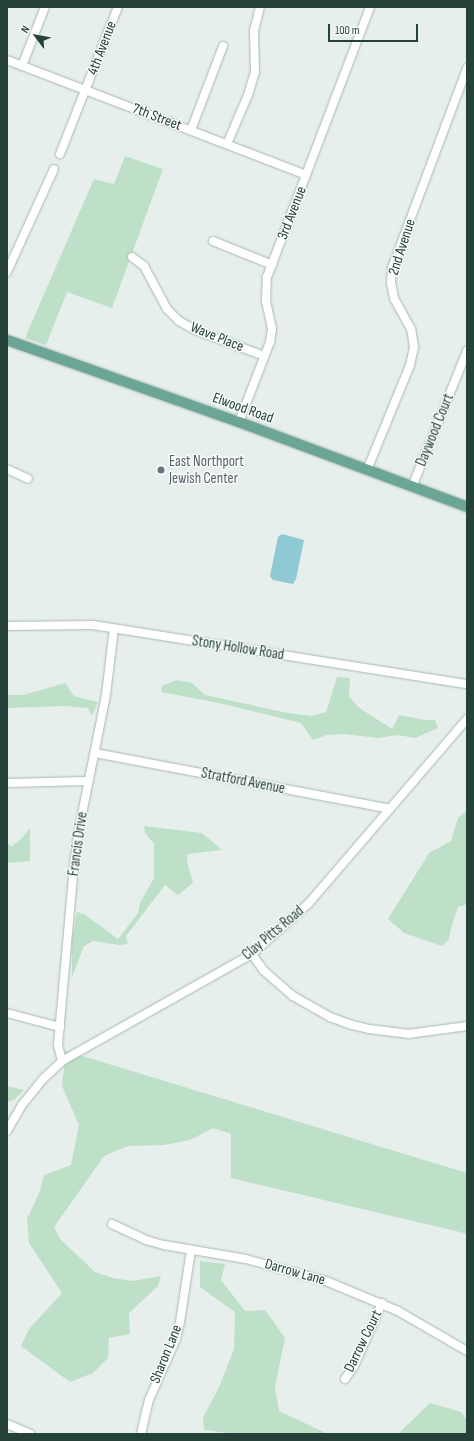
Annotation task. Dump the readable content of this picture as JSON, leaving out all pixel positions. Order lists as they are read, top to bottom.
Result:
{
  "streets": {
    "main road": ["Elwood Road"],
    "street": [
      "4th Avenue",
      "7th Street",
      "3rd Avenue",
      "2nd Avenue",
      "Wave Place",
      "Daywood Court",
      "Stony Hollow Road",
      "Stratford Avenue",
      "Francis Drive",
      "Clay Pitts Road",
      "Darrow Lane",
      "Darrow Court",
      "Sharon Lane"
    ]
  },
  "crossings": [
    ["4th Avenue", "7th Street"],
    ["7th Street", "3rd Avenue"],
    ["3rd Avenue", "Wave Place"],
    ["3rd Avenue", "Elwood Road"],
    ["2nd Avenue", "Elwood Road"],
    ["Elwood Road", "Daywood Court"],
    ["Stony Hollow Road", "Francis Drive"],
    ["Stratford Avenue", "Francis Drive"],
    ["Stratford Avenue", "Clay Pitts Road"],
    ["Francis Drive", "Clay Pitts Road"],
    ["Darrow Lane", "Darrow Court"],
    ["Darrow Lane", "Sharon Lane"]
  ],
  "places": ["East Northport Jewish Center"],
  "scale_bar": "100 m",
  "north": "top left"
}
